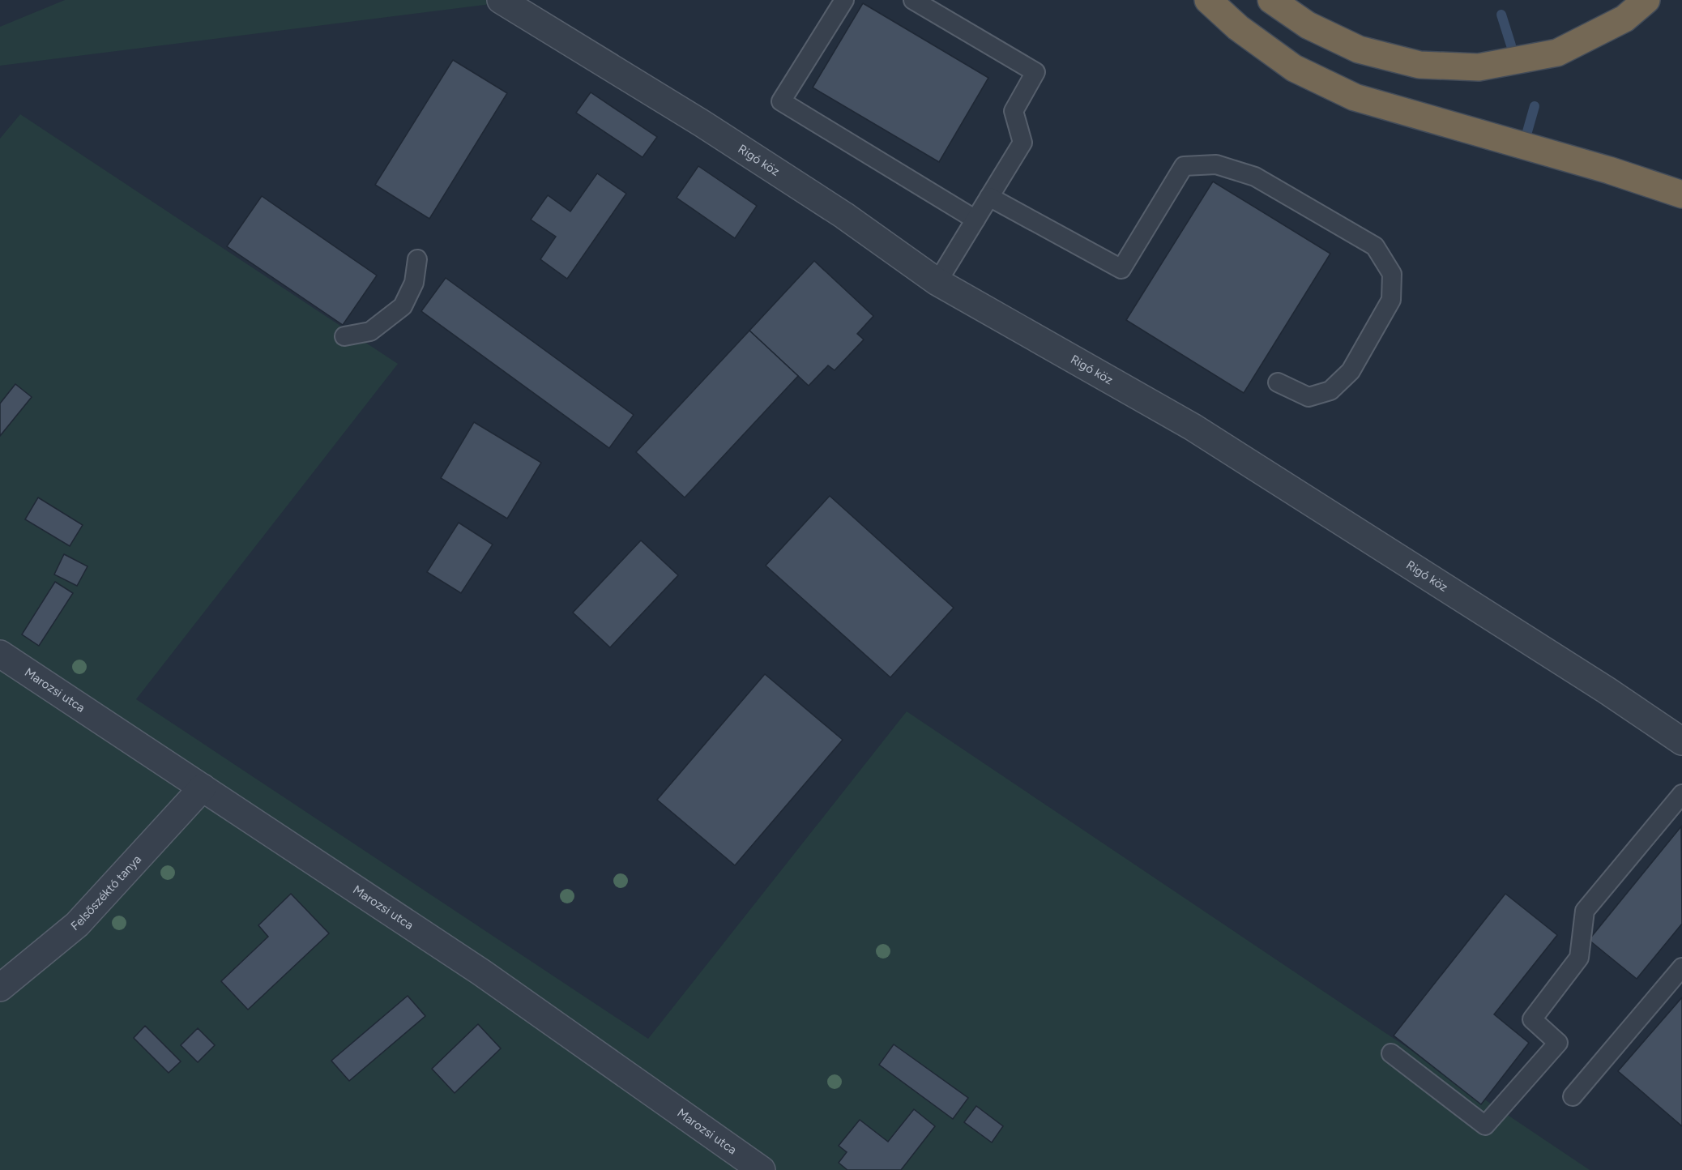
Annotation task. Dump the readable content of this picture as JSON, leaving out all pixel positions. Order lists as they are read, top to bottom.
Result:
{
  "streets": {
    "street": ["Rigó köz", "Marozsi utca", "Felsőszéktó tanya"]
  },
  "crossings": [
    ["Marozsi utca", "Felsőszéktó tanya"]
  ]
}
